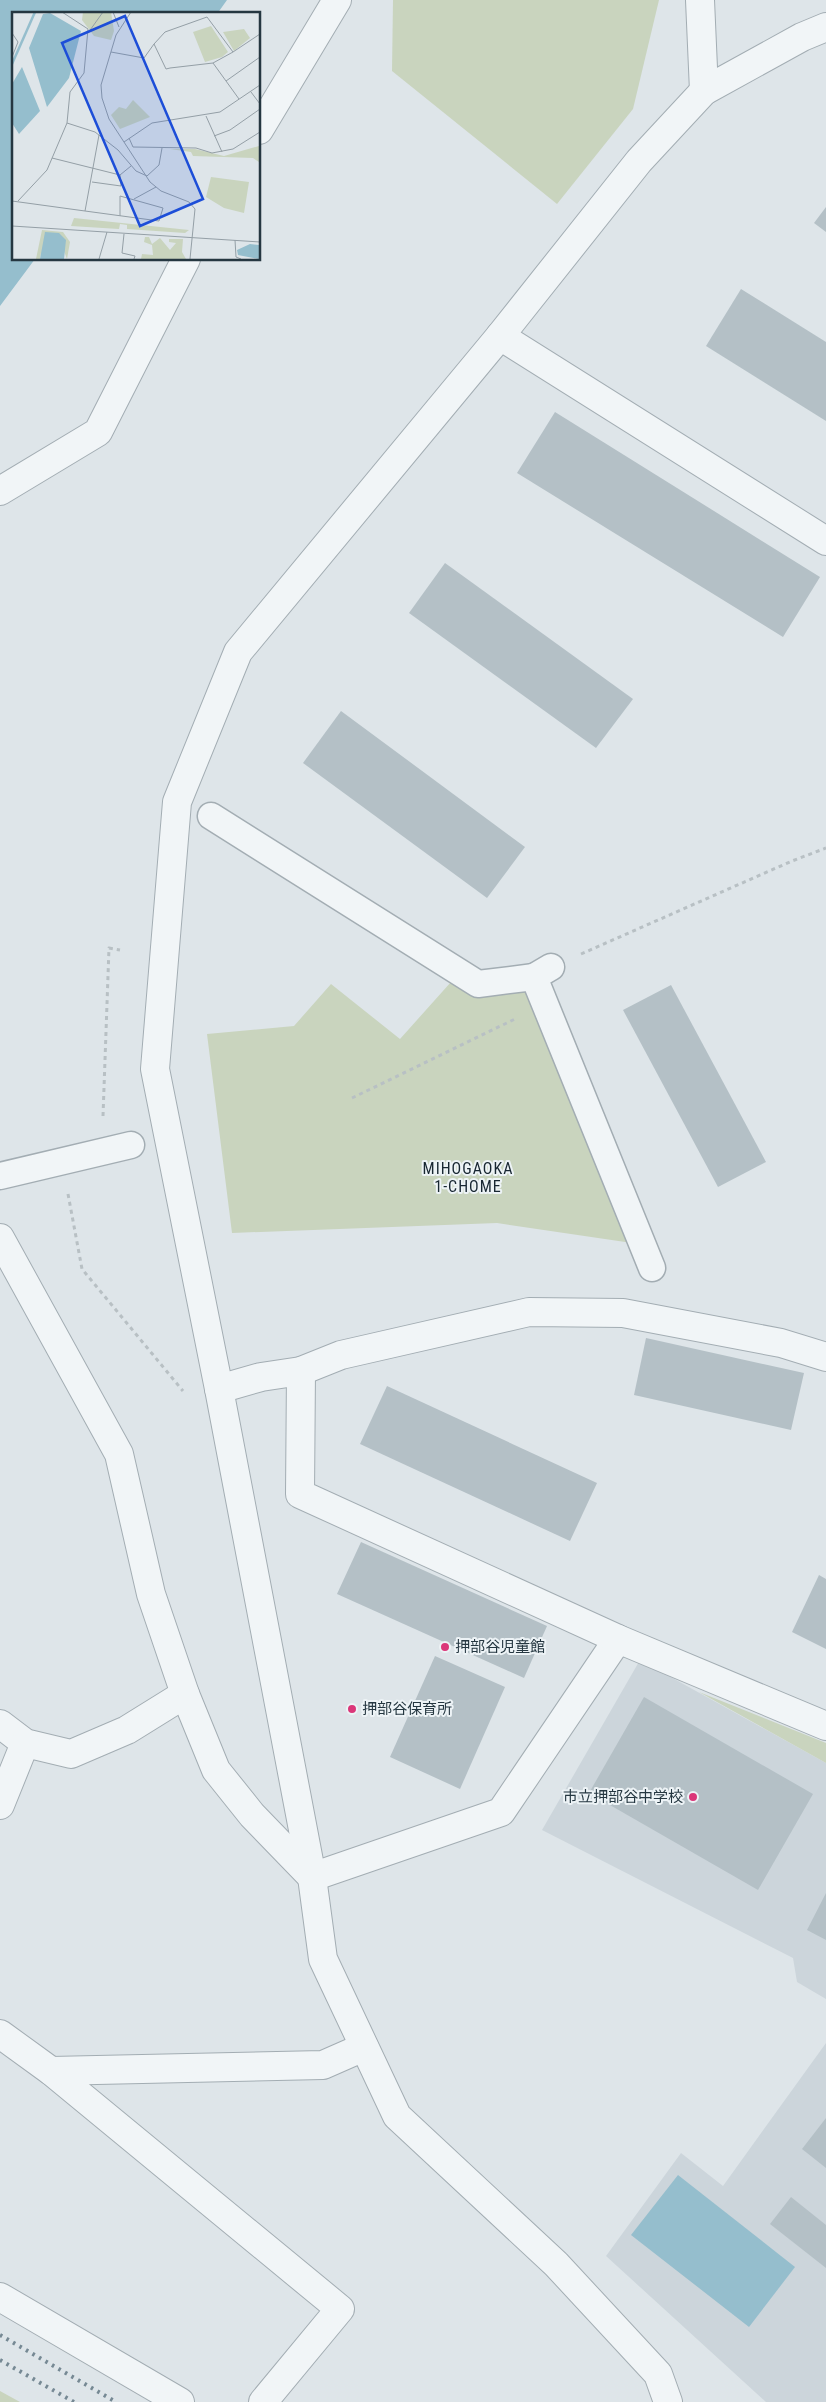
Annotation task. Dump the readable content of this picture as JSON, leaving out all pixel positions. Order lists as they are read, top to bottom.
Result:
{
  "districts": ["MIHOGAOKA 1-CHOME"],
  "places": ["押部谷児童館", "押部谷保育所", "市立押部谷中学校"]
}
